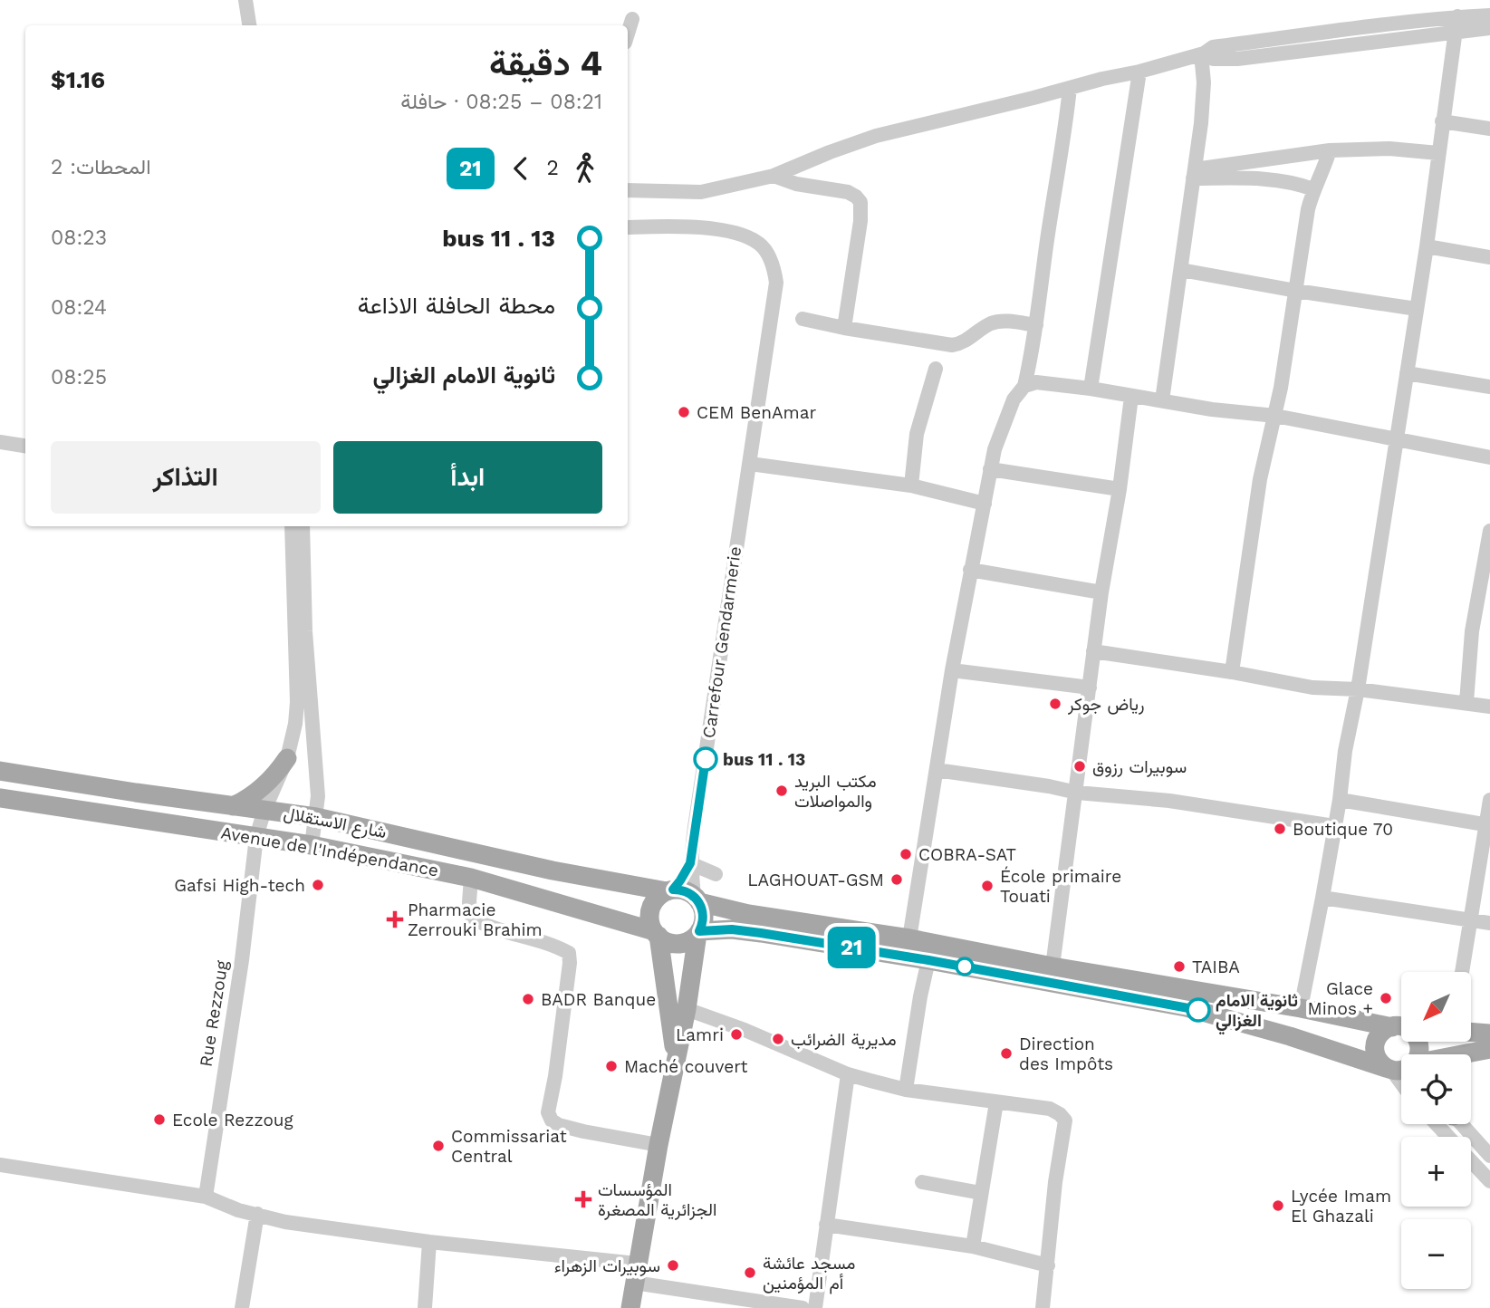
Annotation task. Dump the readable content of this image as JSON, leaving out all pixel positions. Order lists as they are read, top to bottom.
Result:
{
  "streets": {
    "main road": ["Carrefour Gendarmerie", "شارع الاستقلال", "Avenue de l'Indépendance"],
    "street": ["Rue Rezzoug"]
  },
  "crossings": [
    ["Carrefour Gendarmerie", "شارع الاستقلال"],
    ["Carrefour Gendarmerie", "Avenue de l'Indépendance"],
    ["شارع الاستقلال", "Avenue de l'Indépendance"],
    ["شارع الاستقلال", "Rue Rezzoug"],
    ["Avenue de l'Indépendance", "Rue Rezzoug"]
  ],
  "places": {
    "other": [
      "CEM BenAmar",
      "رياض جوكر",
      "bus 11 . 13",
      "سوبيرات رزوق",
      "مكتب البريد والمواصلات",
      "Boutique 70",
      "COBRA-SAT",
      "LAGHOUAT-GSM",
      "Gafsi High-tech",
      "École primaire Touati",
      "TAIBA",
      "Glace Minos +",
      "BADR Banque",
      "ثانوية الامام الغزالي",
      "Lamri",
      "مديرية الضرائب",
      "Direction des Impôts",
      "Maché couvert",
      "Ecole Rezzoug",
      "Commissariat Central",
      "Lycée Imam El Ghazali",
      "سوبيرات الزهراء",
      "مسجد عائشة أم المؤمنين"
    ],
    "health": ["Pharmacie Zerrouki Brahim", "المؤسسات الجزائرية المصغرة"]
  },
  "lines": ["bus line 21"],
  "north": "bottom left",
  "page": {
    "on_map": "21",
    "heading": ["4 دقيقة", "08:21 – 08:25 · حافلة", "$1.16"],
    "legs": ["2", "21", "المحطات: 2"],
    "list": [
      {
        "name": "bus 11 . 13",
        "value": "08:23"
      },
      {
        "name": "محطة الحافلة الاذاعة",
        "value": "08:24"
      },
      {
        "name": "ثانوية الامام الغزالي",
        "value": "08:25"
      }
    ],
    "buttons": ["ابدأ", "التذاكر"],
    "map_buttons": ["+", "−"]
  }
}
